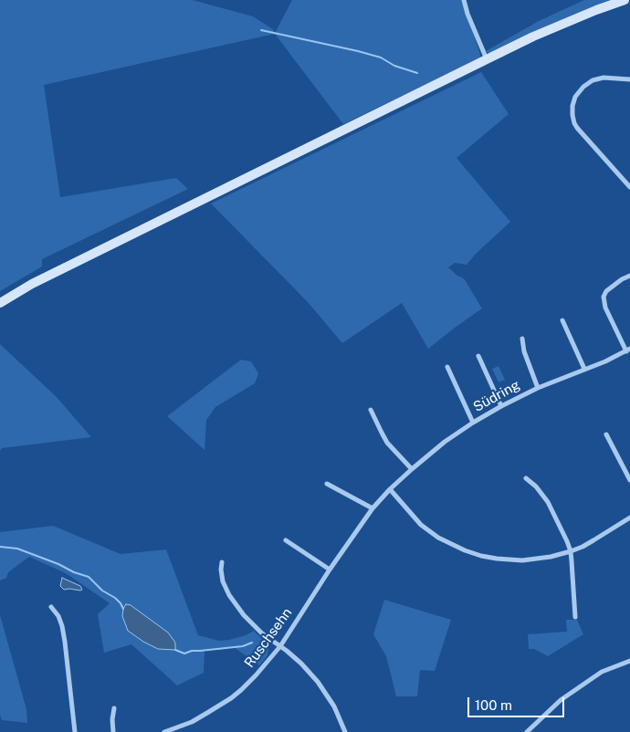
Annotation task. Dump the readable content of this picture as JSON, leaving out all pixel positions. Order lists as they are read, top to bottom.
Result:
{
  "streets": {
    "street": ["Südring", "Ruschsehn"]
  },
  "crossings": [
    ["Südring", "Ruschsehn"]
  ],
  "scale_bar": "100 m"
}
